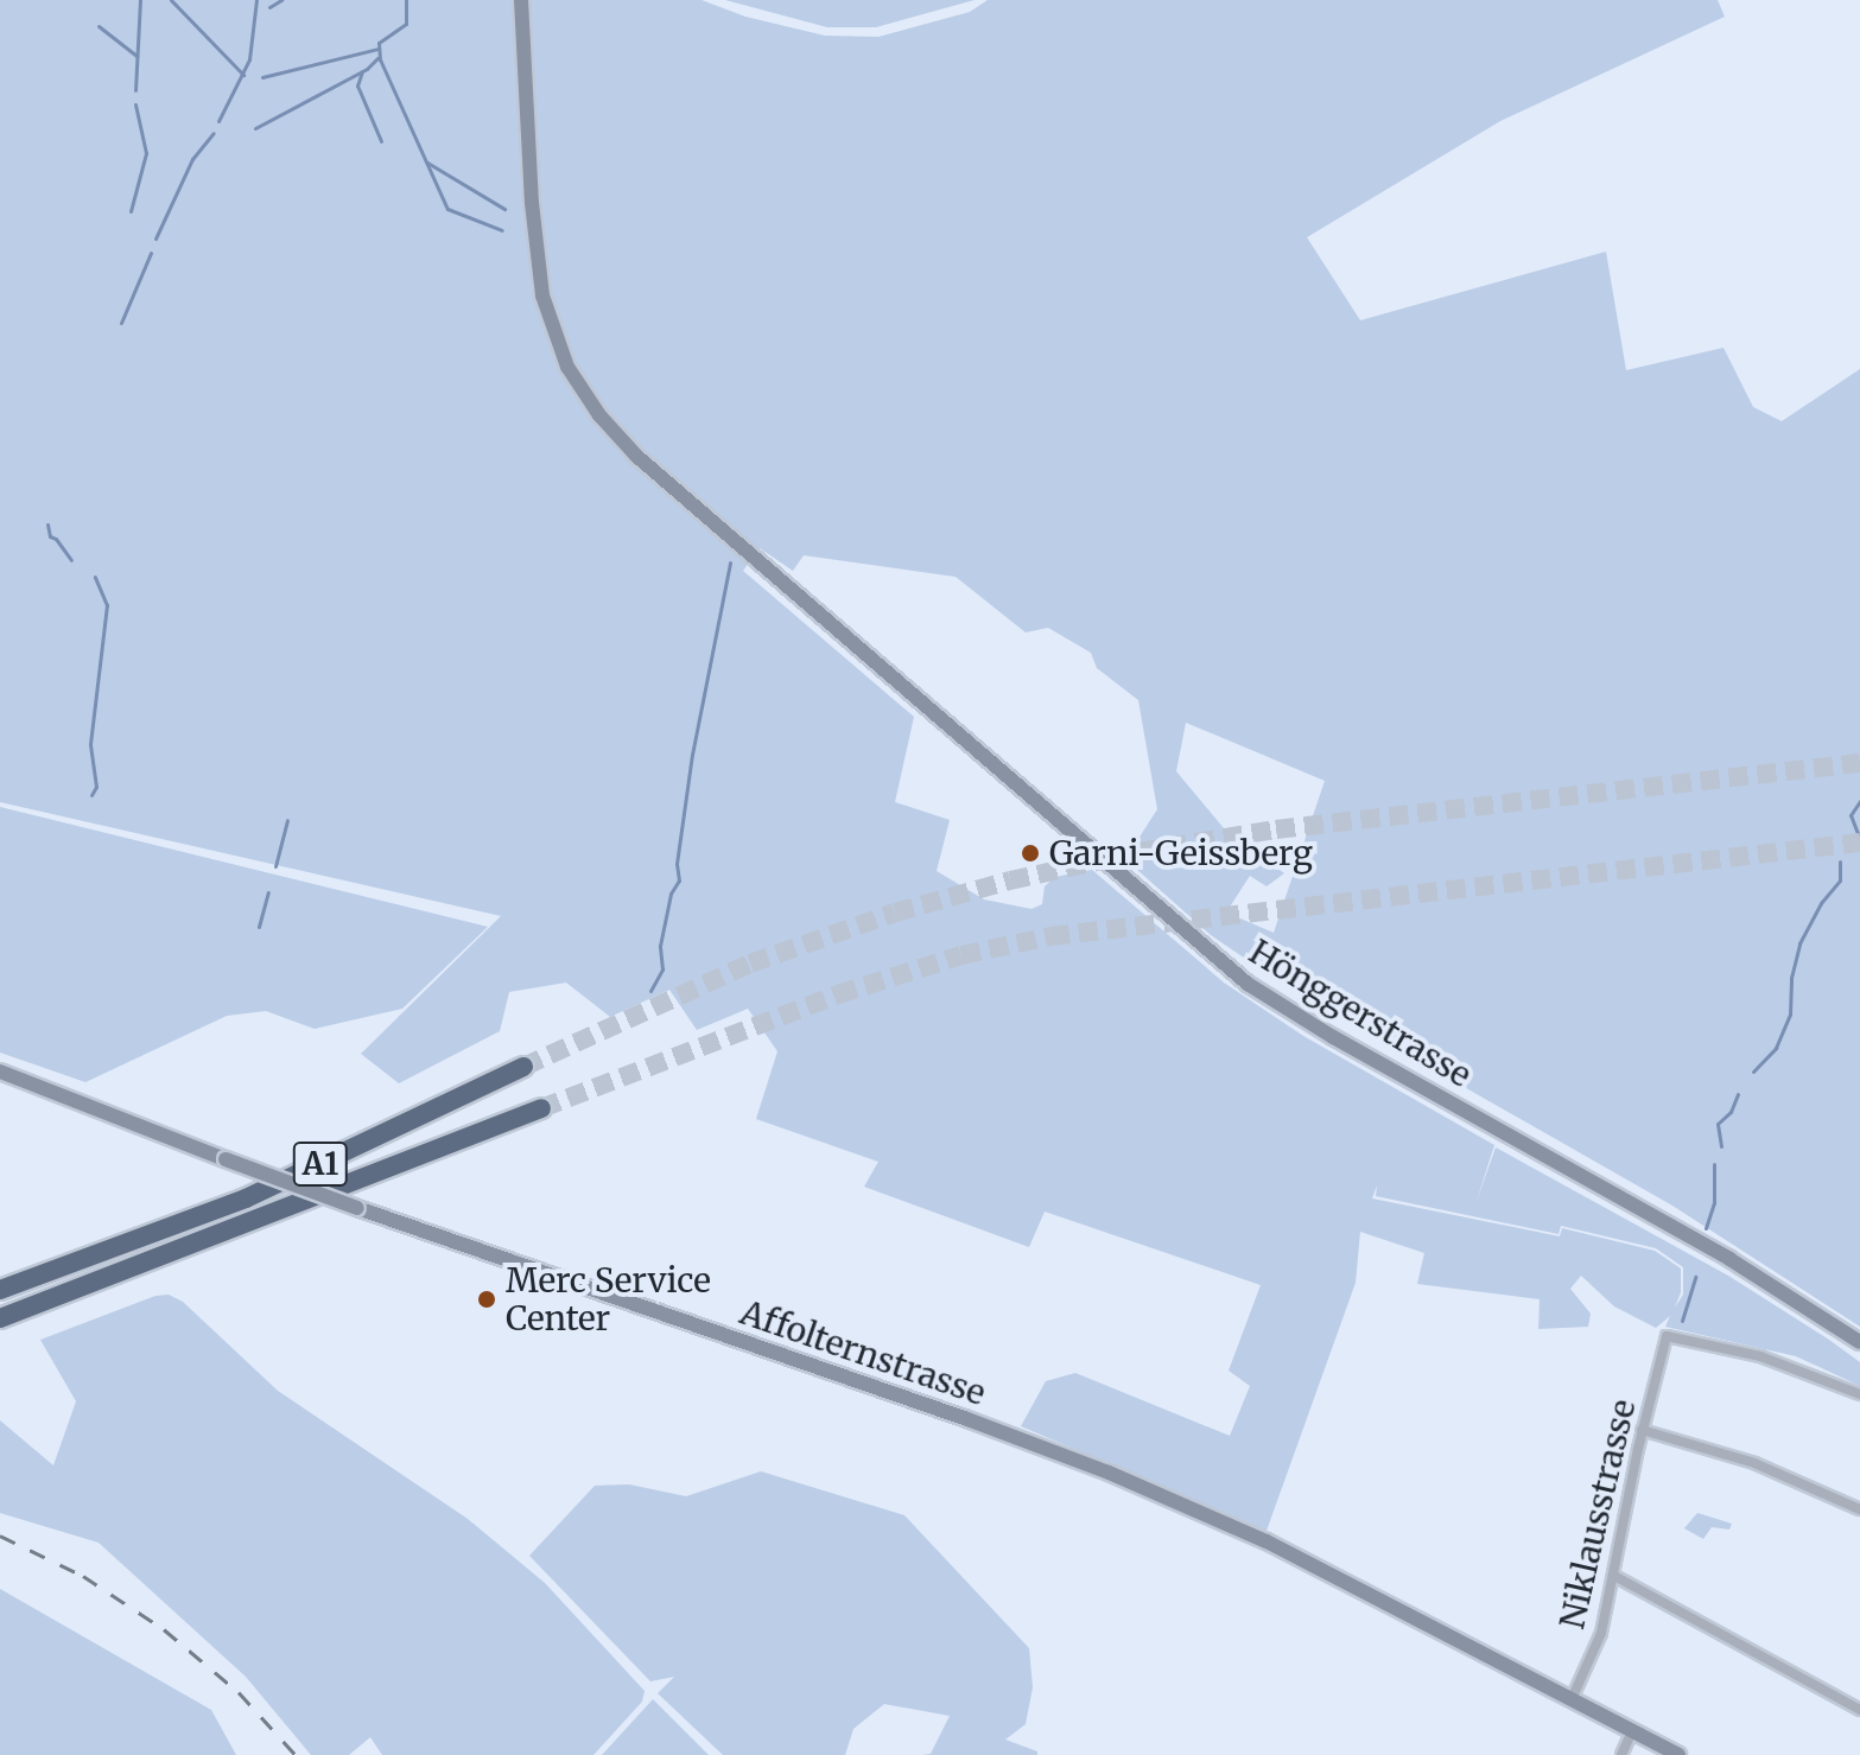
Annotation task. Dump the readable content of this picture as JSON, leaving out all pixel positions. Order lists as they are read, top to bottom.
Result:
{
  "streets": {
    "highway": ["A1"],
    "main road": ["Hönggerstrasse", "Affolternstrasse"],
    "street": ["Niklausstrasse"]
  },
  "crossings": [
    ["Affolternstrasse", "Niklausstrasse"]
  ],
  "places": ["Garni-Geissberg", "Merc Service Center"]
}
